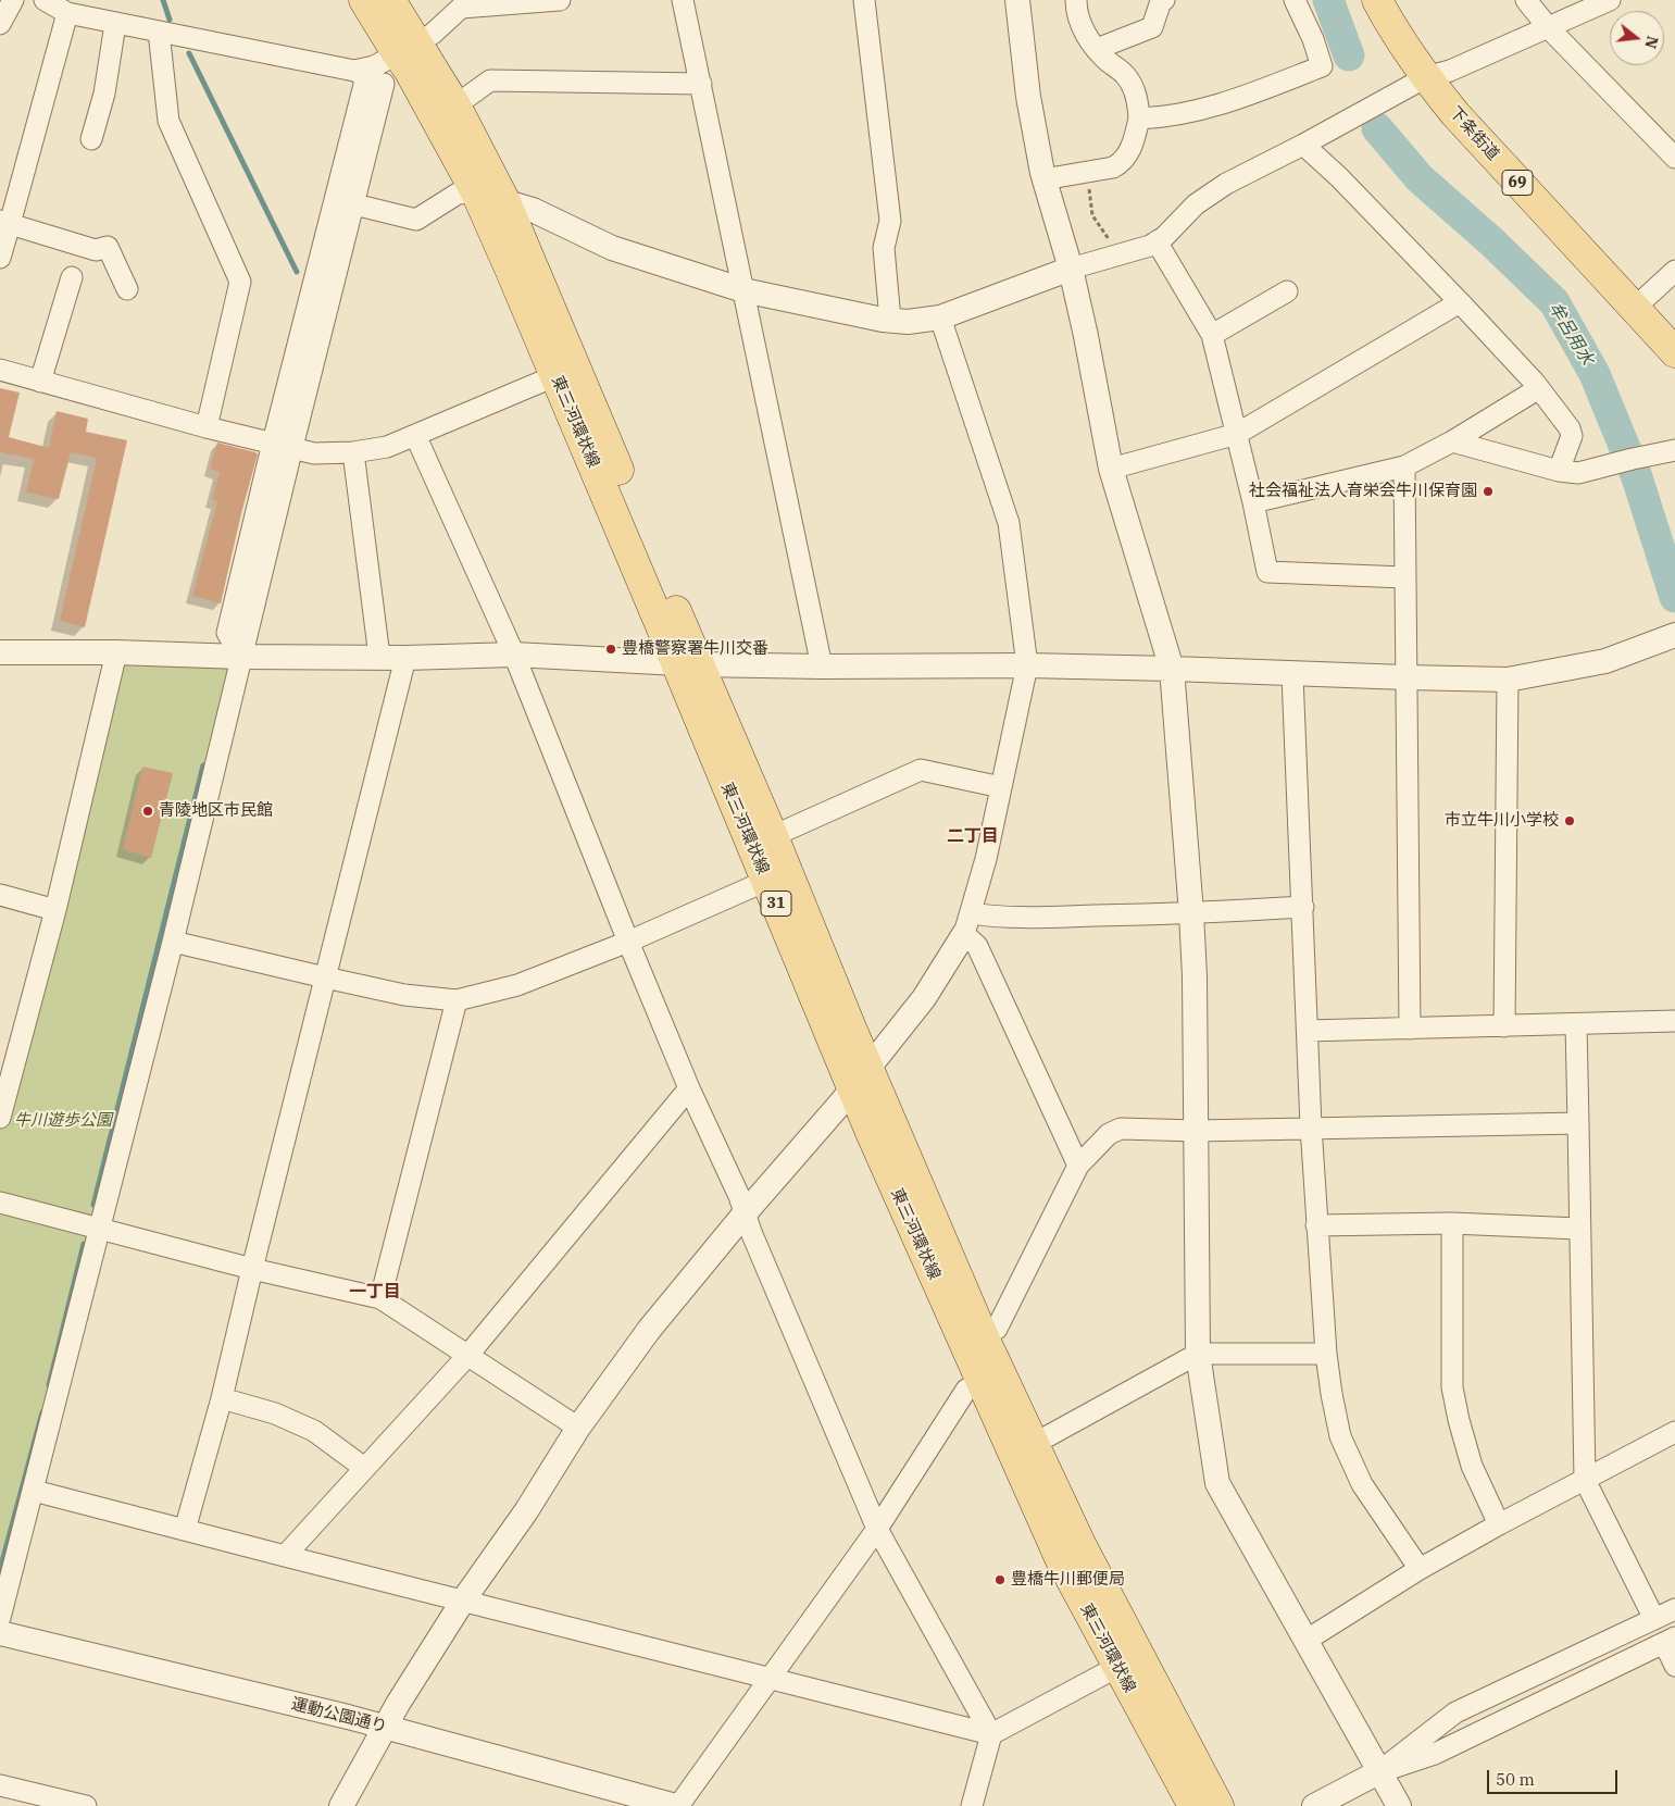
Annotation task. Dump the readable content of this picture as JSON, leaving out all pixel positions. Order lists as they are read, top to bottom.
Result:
{
  "streets": {
    "main road": [
      "下条街道",
      "69",
      "東三河環状線",
      "31"
    ],
    "street": ["運動公園通り"]
  },
  "districts": ["二丁目", "一丁目"],
  "water": ["牟呂用水"],
  "parks": ["牛川遊歩公園"],
  "places": [
    "社会福祉法人育栄会牛川保育園",
    "豊橋警察署牛川交番",
    "青陵地区市民館",
    "市立牛川小学校",
    "豊橋牛川郵便局"
  ],
  "scale_bar": "50 m",
  "north": "right"
}
